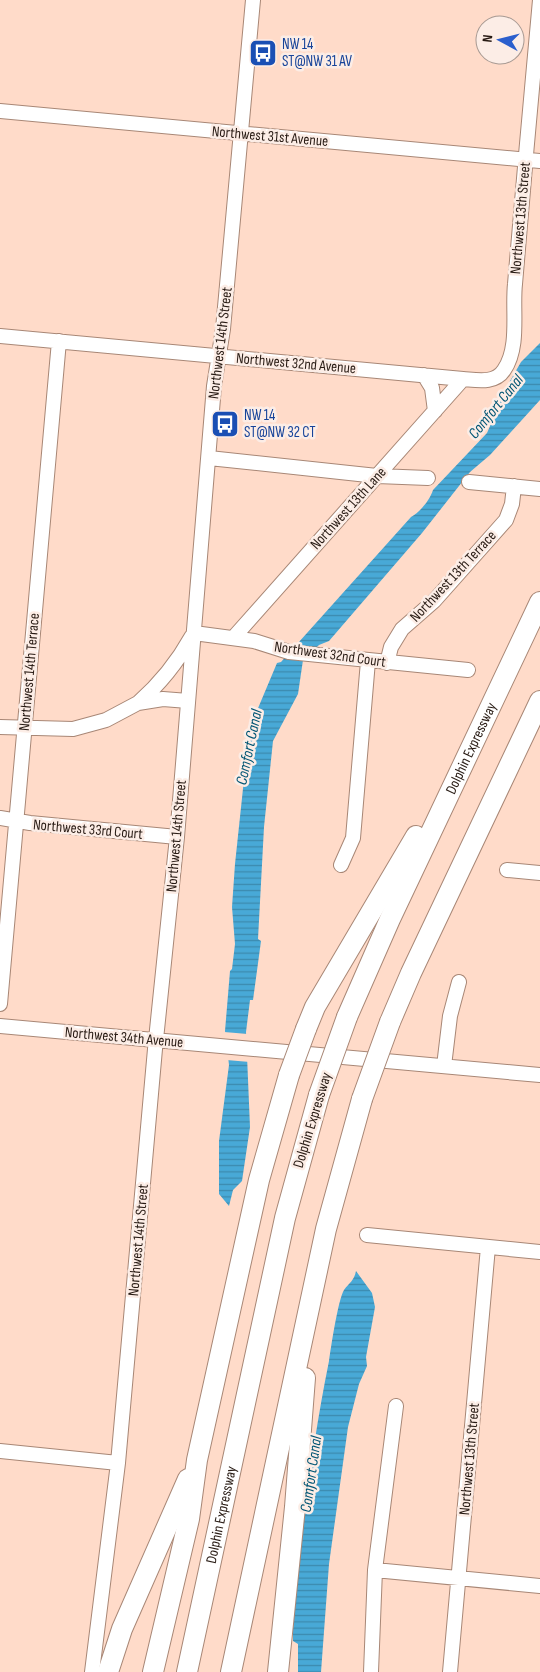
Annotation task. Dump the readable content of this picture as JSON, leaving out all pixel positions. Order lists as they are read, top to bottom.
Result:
{
  "streets": {
    "highway": ["Dolphin Expressway"],
    "street": [
      "Northwest 31st Avenue",
      "Northwest 13th Street",
      "Northwest 14th Street",
      "Northwest 32nd Avenue",
      "Northwest 13th Lane",
      "Northwest 13th Terrace",
      "Northwest 32nd Court",
      "Northwest 14th Terrace",
      "Northwest 33rd Court",
      "Northwest 34th Avenue"
    ]
  },
  "crossings": [
    ["Northwest 31st Avenue", "Northwest 13th Street"],
    ["Northwest 31st Avenue", "Northwest 14th Street"],
    ["Northwest 13th Street", "Northwest 32nd Avenue"],
    ["Northwest 14th Street", "Northwest 32nd Avenue"],
    ["Northwest 14th Street", "Northwest 32nd Court"],
    ["Northwest 14th Street", "Northwest 33rd Court"],
    ["Northwest 14th Street", "Northwest 34th Avenue"],
    ["Northwest 32nd Avenue", "Northwest 13th Lane"],
    ["Northwest 32nd Avenue", "Northwest 14th Terrace"],
    ["Northwest 13th Lane", "Northwest 32nd Court"],
    ["Northwest 13th Terrace", "Northwest 32nd Court"],
    ["Northwest 14th Terrace", "Northwest 33rd Court"]
  ],
  "water": ["Comfort Canal"],
  "places": {
    "bus stop": ["NW 14 ST@NW 31 AV", "NW 14 ST@NW 32 CT"]
  },
  "north": "left"
}
